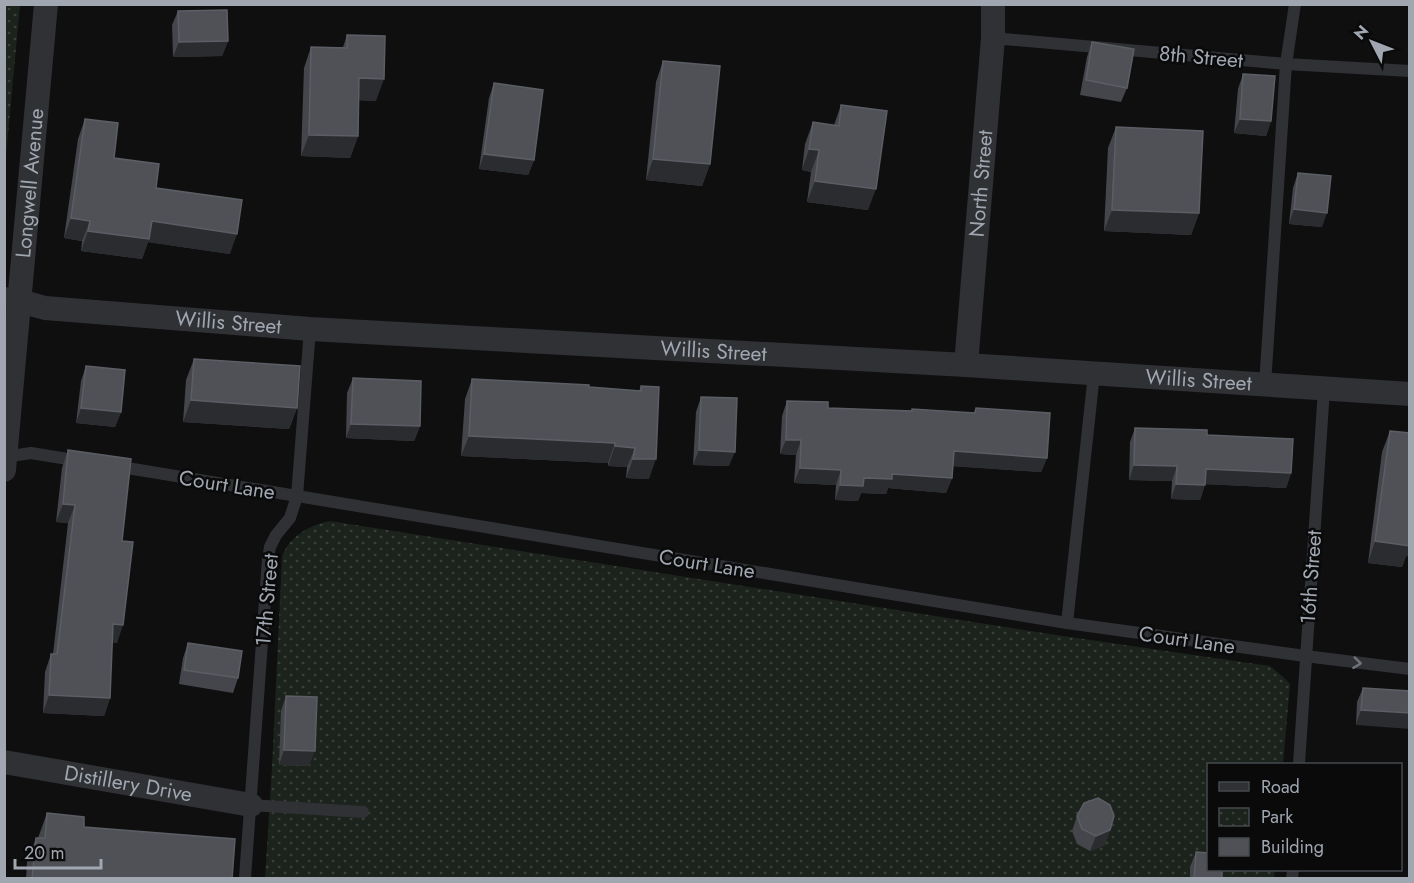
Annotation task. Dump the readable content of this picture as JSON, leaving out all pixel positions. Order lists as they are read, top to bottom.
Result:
{
  "streets": {
    "street": [
      "Longwell Avenue",
      "North Street",
      "Willis Street",
      "Distillery Drive"
    ],
    "lane": [
      "8th Street",
      "Court Lane",
      "16th Street",
      "17th Street"
    ]
  },
  "crossings": [
    ["8th Street", "North Street"],
    ["Longwell Avenue", "Willis Street"],
    ["Longwell Avenue", "Court Lane"],
    ["North Street", "Willis Street"],
    ["Willis Street", "16th Street"],
    ["Willis Street", "17th Street"],
    ["Court Lane", "16th Street"],
    ["Court Lane", "17th Street"],
    ["17th Street", "Distillery Drive"]
  ],
  "legend": ["Road", "Park", "Building"],
  "scale_bar": "20 m",
  "north": "top left"
}
